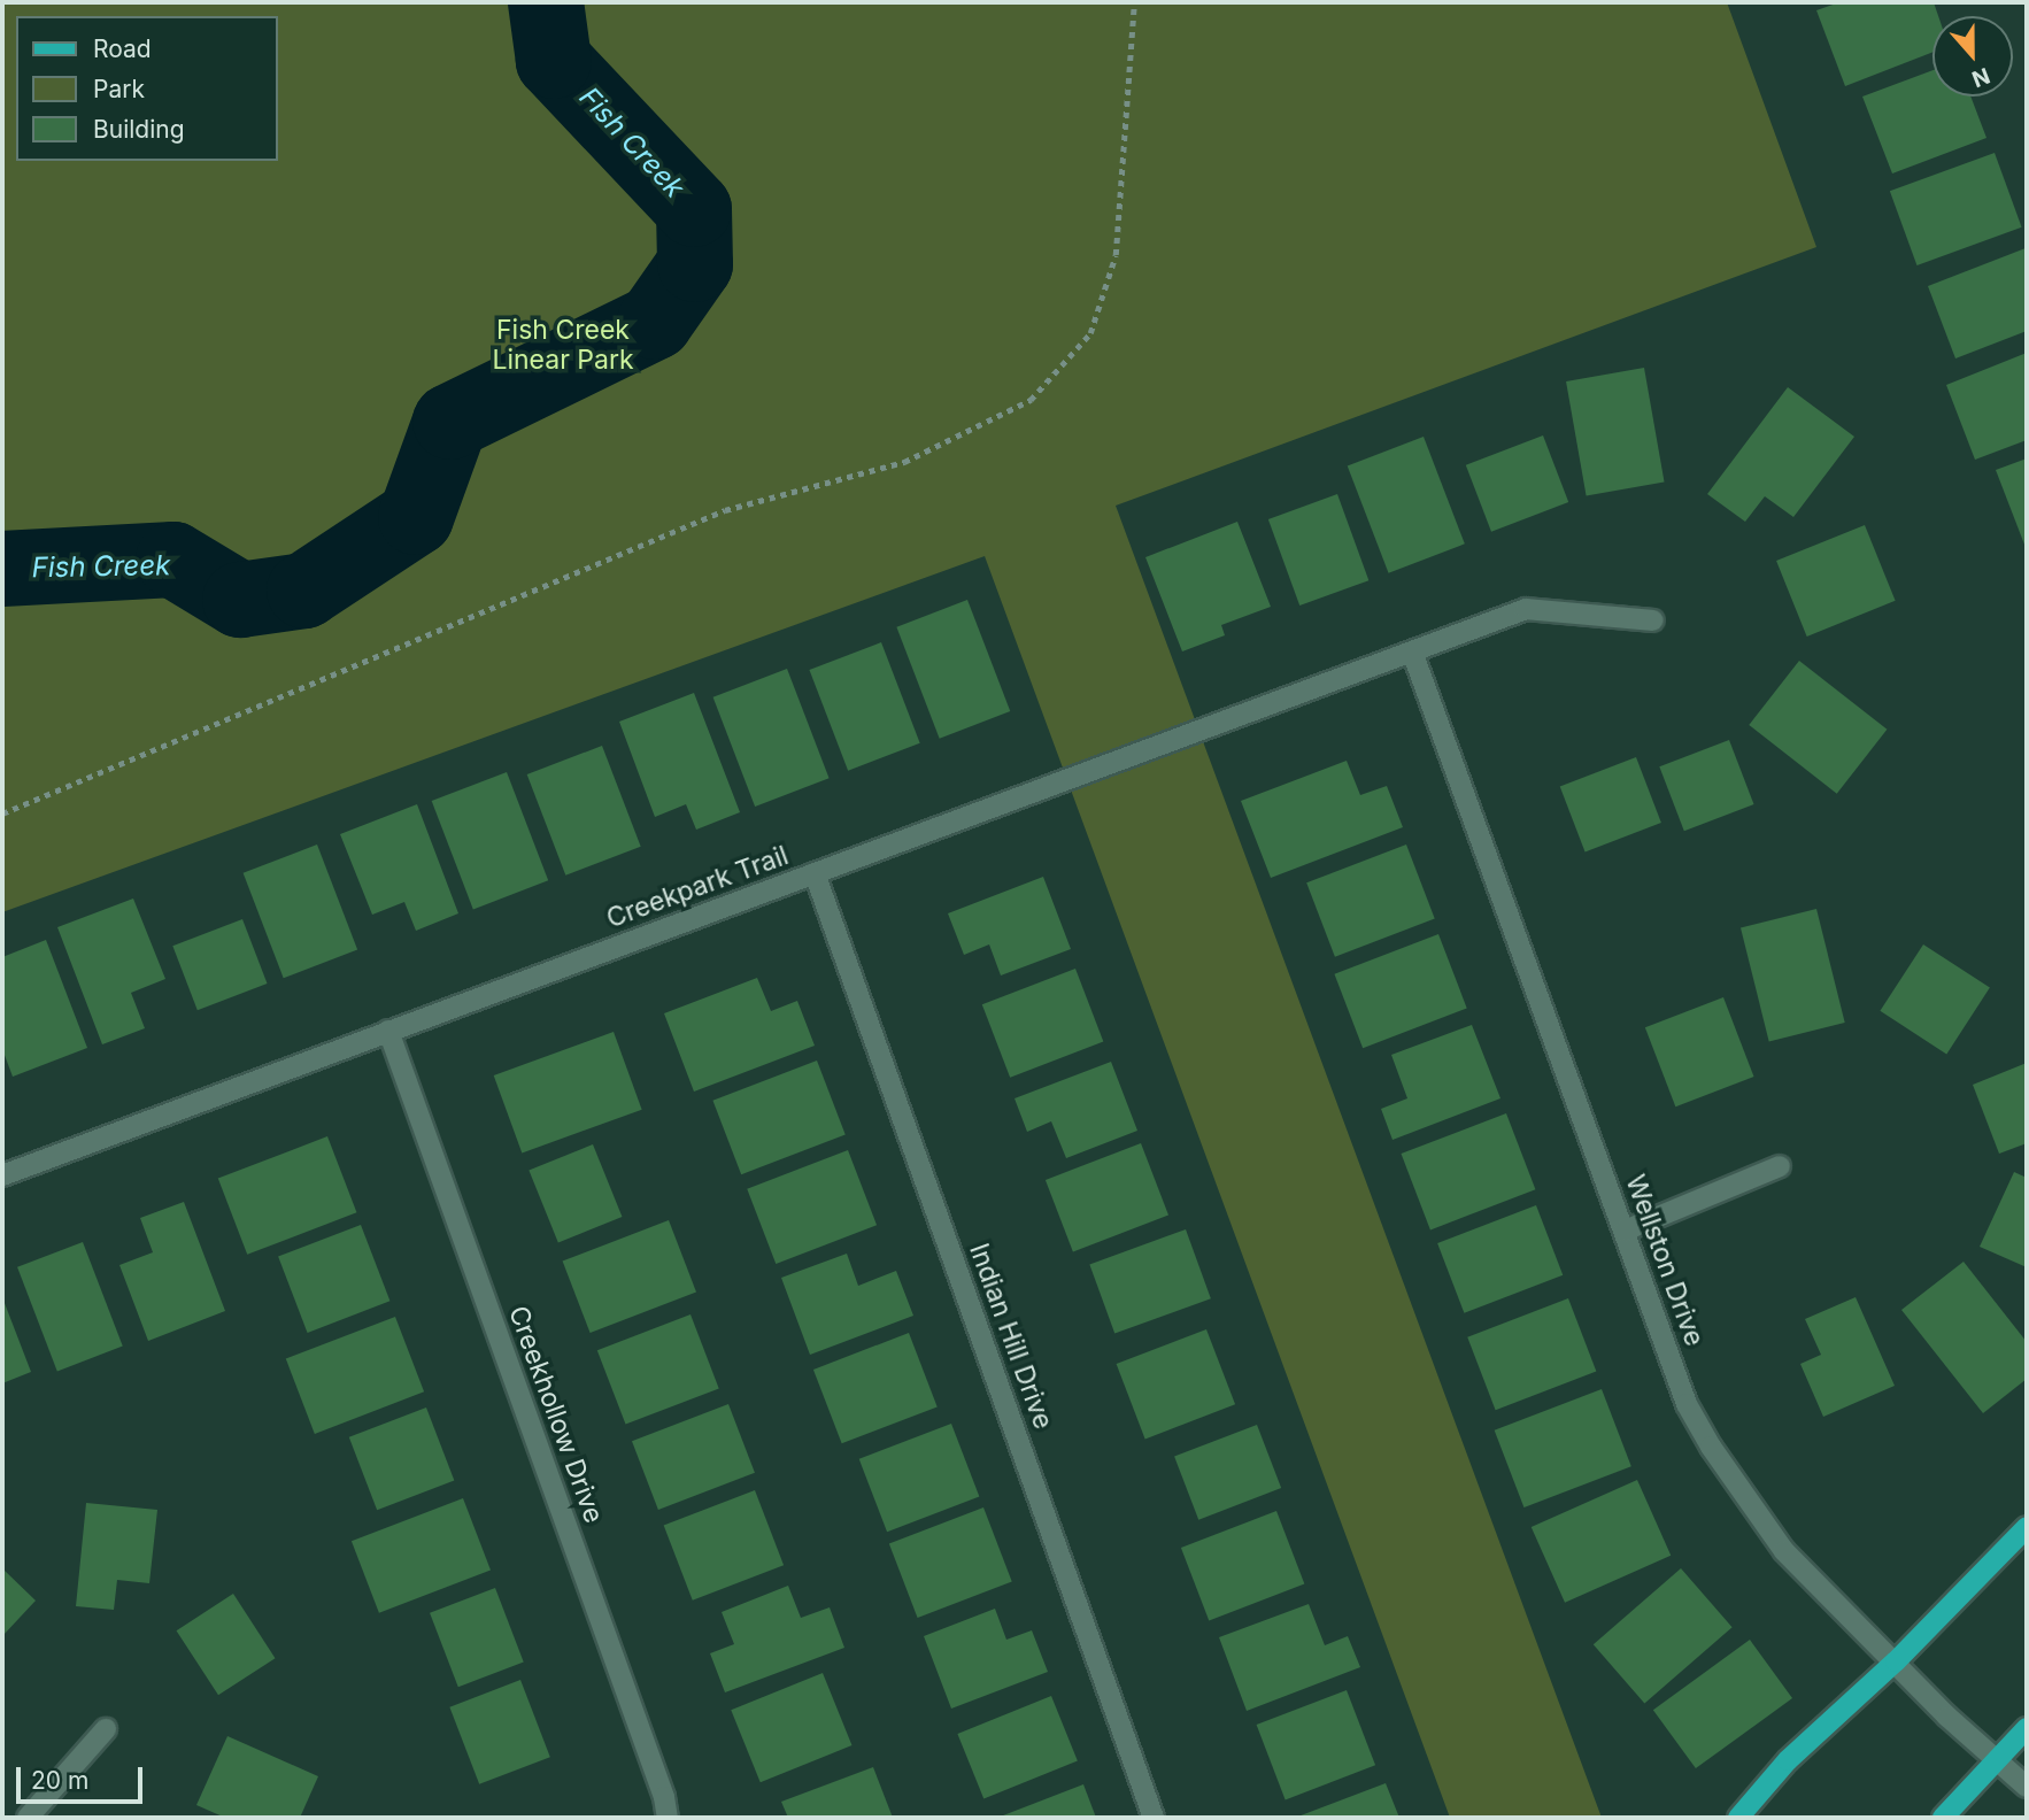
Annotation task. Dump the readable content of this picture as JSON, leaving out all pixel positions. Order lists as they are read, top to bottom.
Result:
{
  "streets": {
    "street": [
      "Creekpark Trail",
      "Wellston Drive",
      "Indian Hill Drive",
      "Creekhollow Drive"
    ]
  },
  "crossings": [
    ["Creekpark Trail", "Wellston Drive"],
    ["Creekpark Trail", "Indian Hill Drive"],
    ["Creekpark Trail", "Creekhollow Drive"]
  ],
  "water": ["Fish Creek"],
  "parks": ["Fish Creek Linear Park"],
  "legend": ["Road", "Park", "Building"],
  "scale_bar": "20 m",
  "north": "bottom"
}
